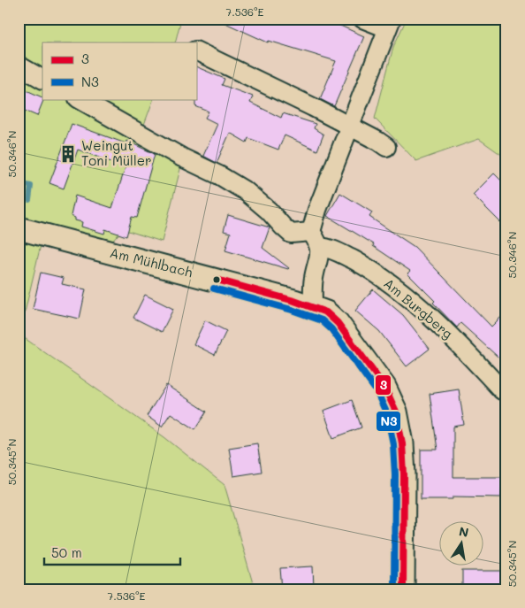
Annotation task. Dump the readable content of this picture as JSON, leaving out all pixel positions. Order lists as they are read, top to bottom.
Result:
{
  "streets": {
    "street": ["Am Mühlbach", "Am Burgberg"]
  },
  "places": {
    "building": ["Weingut Toni Müller"]
  },
  "lines": ["transit line 3", "transit line N3"],
  "legend": ["3", "N3"],
  "scale_bar": "50 m",
  "north": "top",
  "coordinates": ["7.536°E", "50.346°N", "50.345°N"]
}
